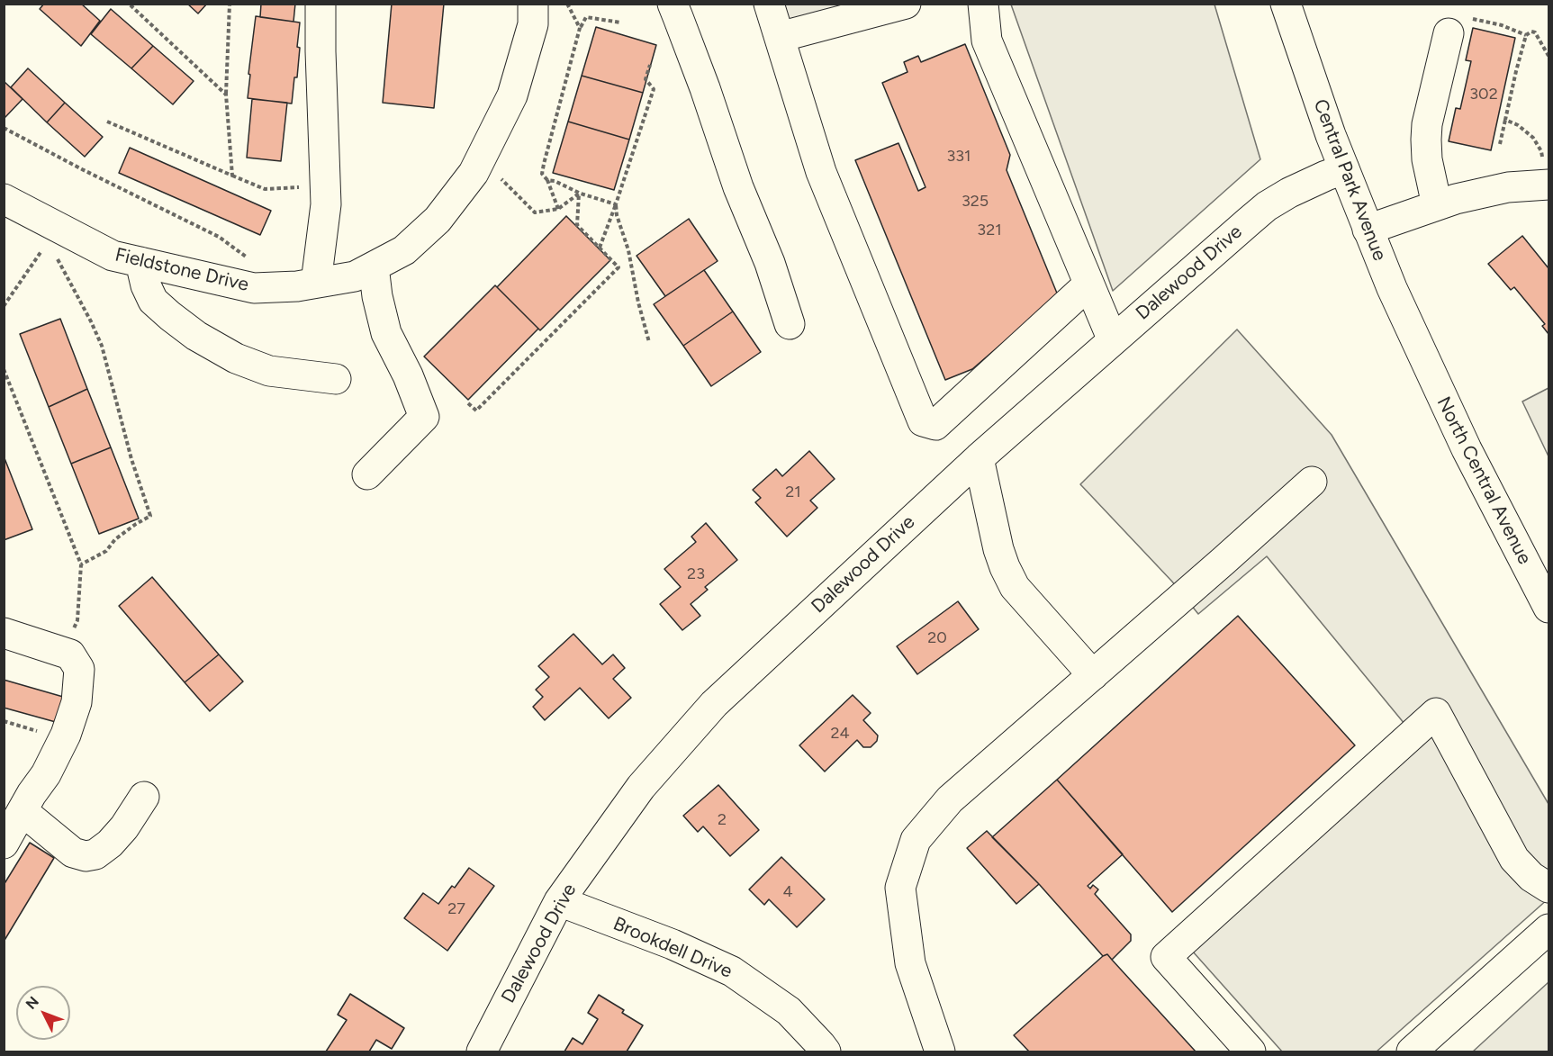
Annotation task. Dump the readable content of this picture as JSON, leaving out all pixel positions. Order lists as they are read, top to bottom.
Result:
{
  "streets": {
    "street": [
      "Central Park Avenue",
      "Fieldstone Drive",
      "Dalewood Drive",
      "North Central Avenue",
      "Brookdell Drive"
    ]
  },
  "crossings": [
    ["Central Park Avenue", "Dalewood Drive"],
    ["Central Park Avenue", "North Central Avenue"],
    ["Dalewood Drive", "Brookdell Drive"]
  ],
  "house_numbers": [
    "302",
    "331",
    "325",
    "321",
    "21",
    "23",
    "20",
    "24",
    "2",
    "4",
    "27"
  ],
  "north": "top left"
}
